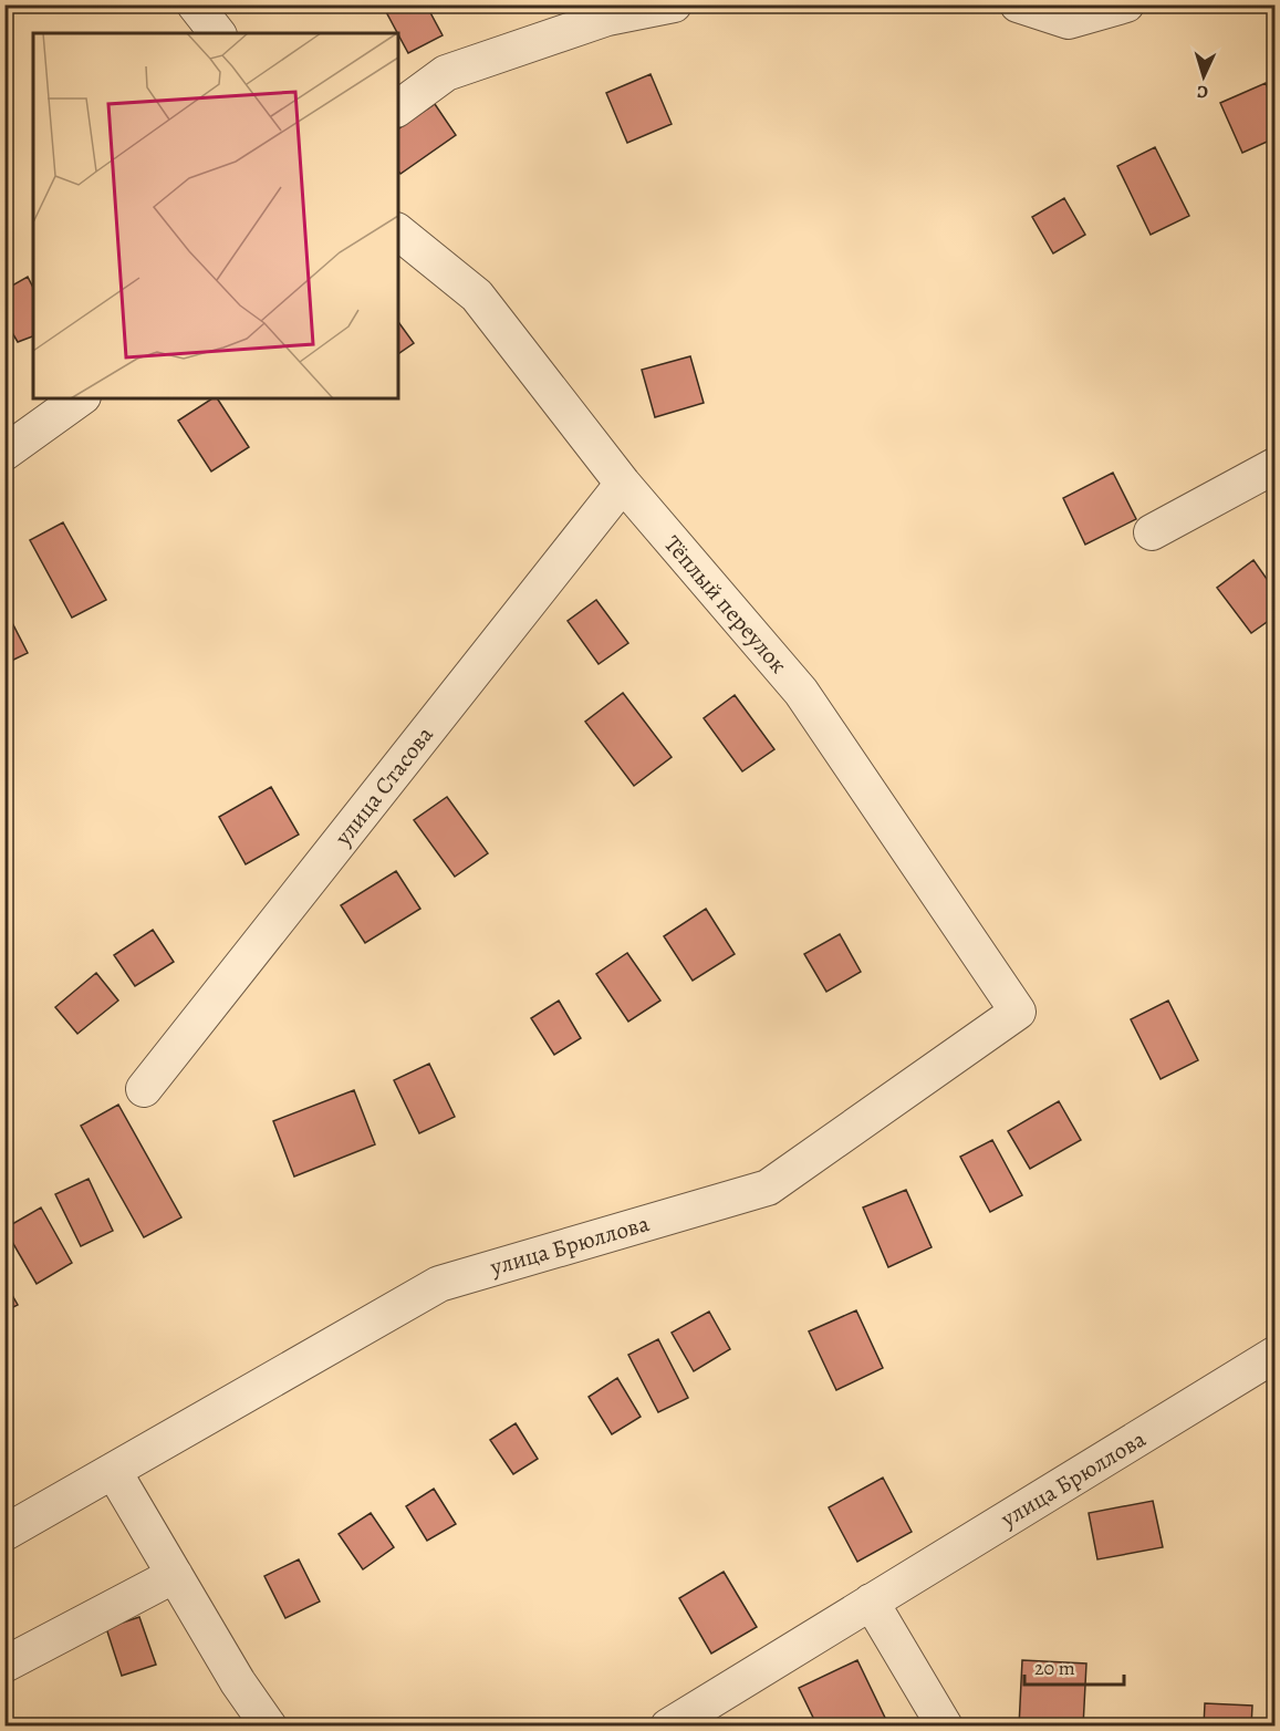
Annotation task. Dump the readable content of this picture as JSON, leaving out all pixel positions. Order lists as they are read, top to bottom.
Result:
{
  "streets": {
    "street": ["Тёплый переулок", "улица Стасова", "улица Брюллова"]
  },
  "crossings": [
    ["Тёплый переулок", "улица Стасова"],
    ["Тёплый переулок", "улица Брюллова"]
  ],
  "scale_bar": "20 m",
  "north": "bottom"
}
